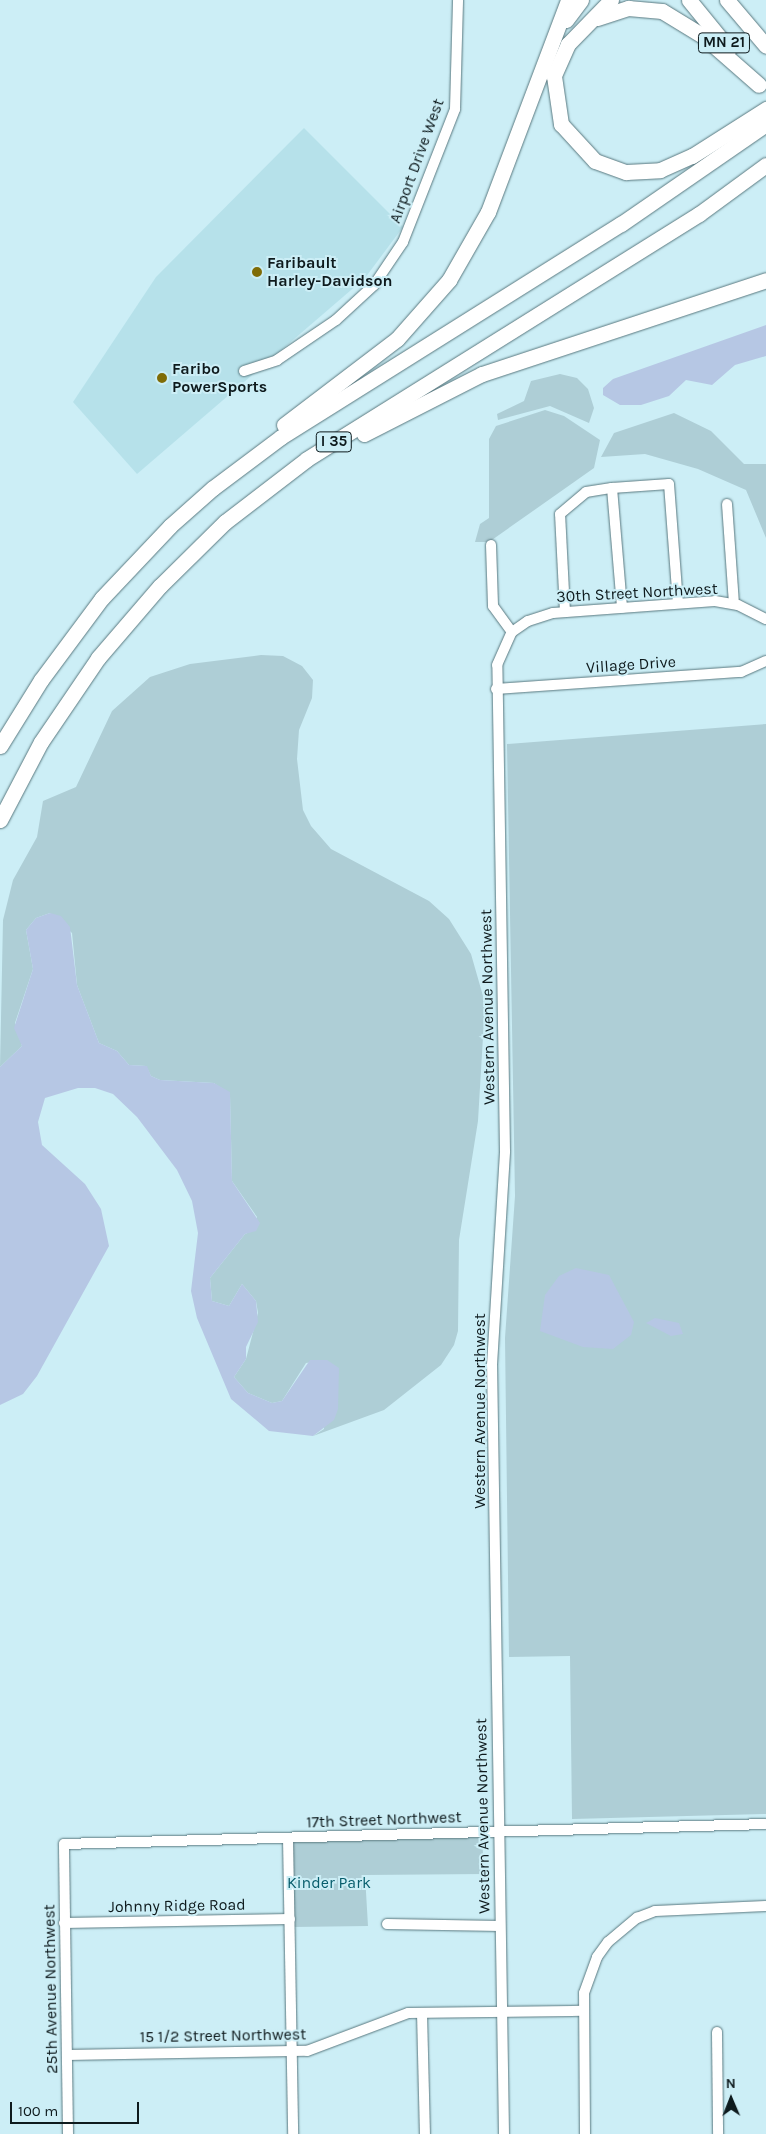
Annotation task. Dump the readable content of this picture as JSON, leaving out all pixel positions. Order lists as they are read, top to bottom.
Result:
{
  "streets": {
    "highway": ["MN 21", "I 35"],
    "street": [
      "Airport Drive West",
      "30th Street Northwest",
      "Village Drive",
      "Western Avenue Northwest",
      "17th Street Northwest",
      "Johnny Ridge Road",
      "25th Avenue Northwest",
      "15 1/2 Street Northwest"
    ]
  },
  "crossings": [
    ["30th Street Northwest", "Western Avenue Northwest"],
    ["Village Drive", "Western Avenue Northwest"],
    ["Western Avenue Northwest", "17th Street Northwest"],
    ["Western Avenue Northwest", "15 1/2 Street Northwest"],
    ["17th Street Northwest", "25th Avenue Northwest"],
    ["Johnny Ridge Road", "25th Avenue Northwest"],
    ["25th Avenue Northwest", "15 1/2 Street Northwest"]
  ],
  "parks": ["Kinder Park"],
  "places": ["Faribault Harley-Davidson", "Faribo PowerSports"],
  "scale_bar": "100 m",
  "north": "top"
}
